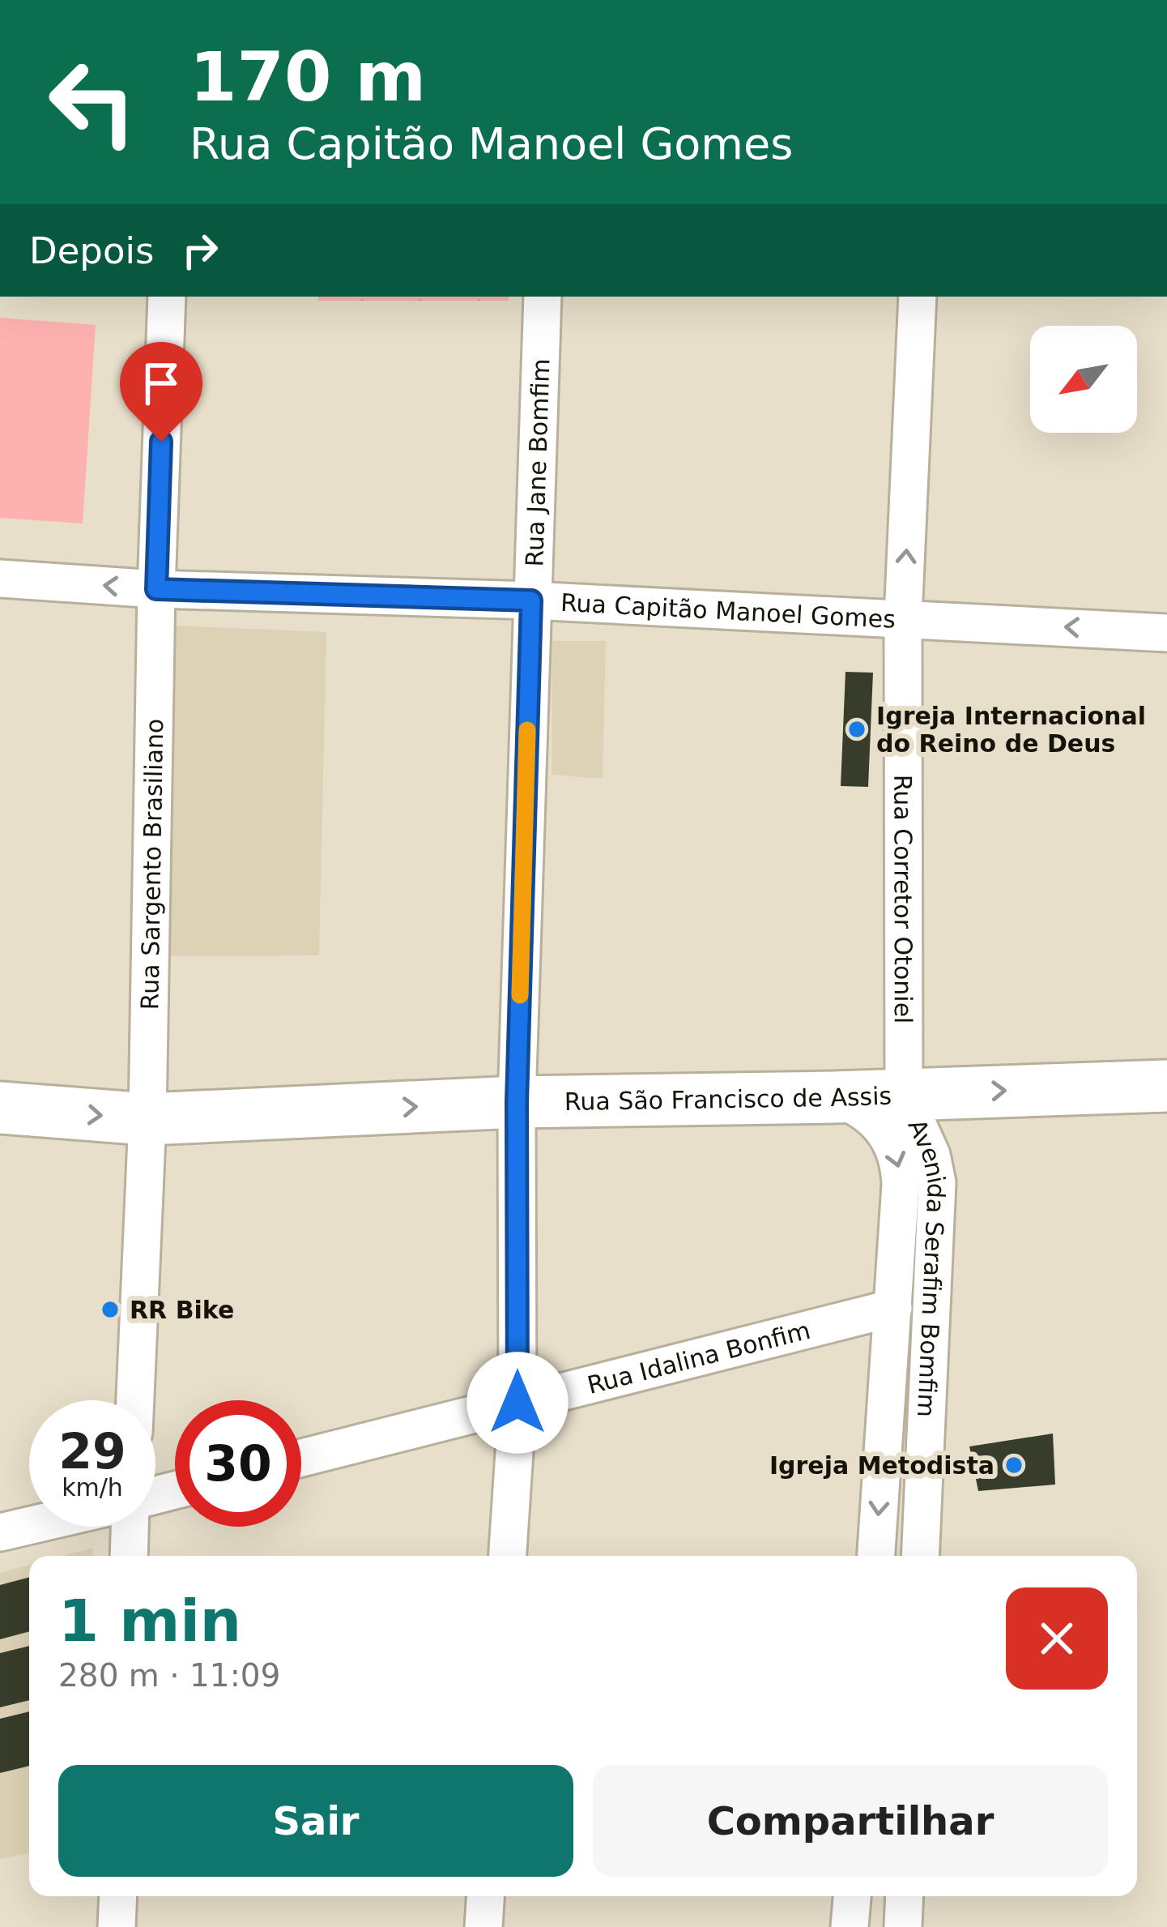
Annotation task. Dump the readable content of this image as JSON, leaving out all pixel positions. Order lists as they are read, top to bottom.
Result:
{
  "streets": {
    "street": [
      "Rua Jane Bomfim",
      "Rua Capitão Manoel Gomes",
      "Rua Sargento Brasiliano",
      "Rua Corretor Otoniel",
      "Rua São Francisco de Assis",
      "Avenida Serafim Bomfim",
      "Rua Idalina Bonfim"
    ]
  },
  "crossings": [
    ["Rua Jane Bomfim", "Rua Capitão Manoel Gomes"],
    ["Rua Jane Bomfim", "Rua São Francisco de Assis"],
    ["Rua Jane Bomfim", "Rua Idalina Bonfim"],
    ["Rua Capitão Manoel Gomes", "Rua Sargento Brasiliano"],
    ["Rua Capitão Manoel Gomes", "Rua Corretor Otoniel"],
    ["Rua Sargento Brasiliano", "Rua São Francisco de Assis"],
    ["Rua Corretor Otoniel", "Rua São Francisco de Assis"],
    ["Rua Corretor Otoniel", "Avenida Serafim Bomfim"],
    ["Rua São Francisco de Assis", "Avenida Serafim Bomfim"],
    ["Avenida Serafim Bomfim", "Rua Idalina Bonfim"]
  ],
  "one_way": ["Rua Capitão Manoel Gomes", "Rua Corretor Otoniel", "Rua São Francisco de Assis"],
  "places": ["Igreja Internacional do Reino de Deus", "RR Bike", "Igreja Metodista"],
  "north": "bottom left",
  "page": {
    "turn": ["170 m", "Rua Capitão Manoel Gomes"],
    "then": "Depois",
    "speed": "29 km/h",
    "limit": "30",
    "heading": ["1 min", "280 m · 11:09"],
    "buttons": ["Sair", "Compartilhar"]
  }
}
